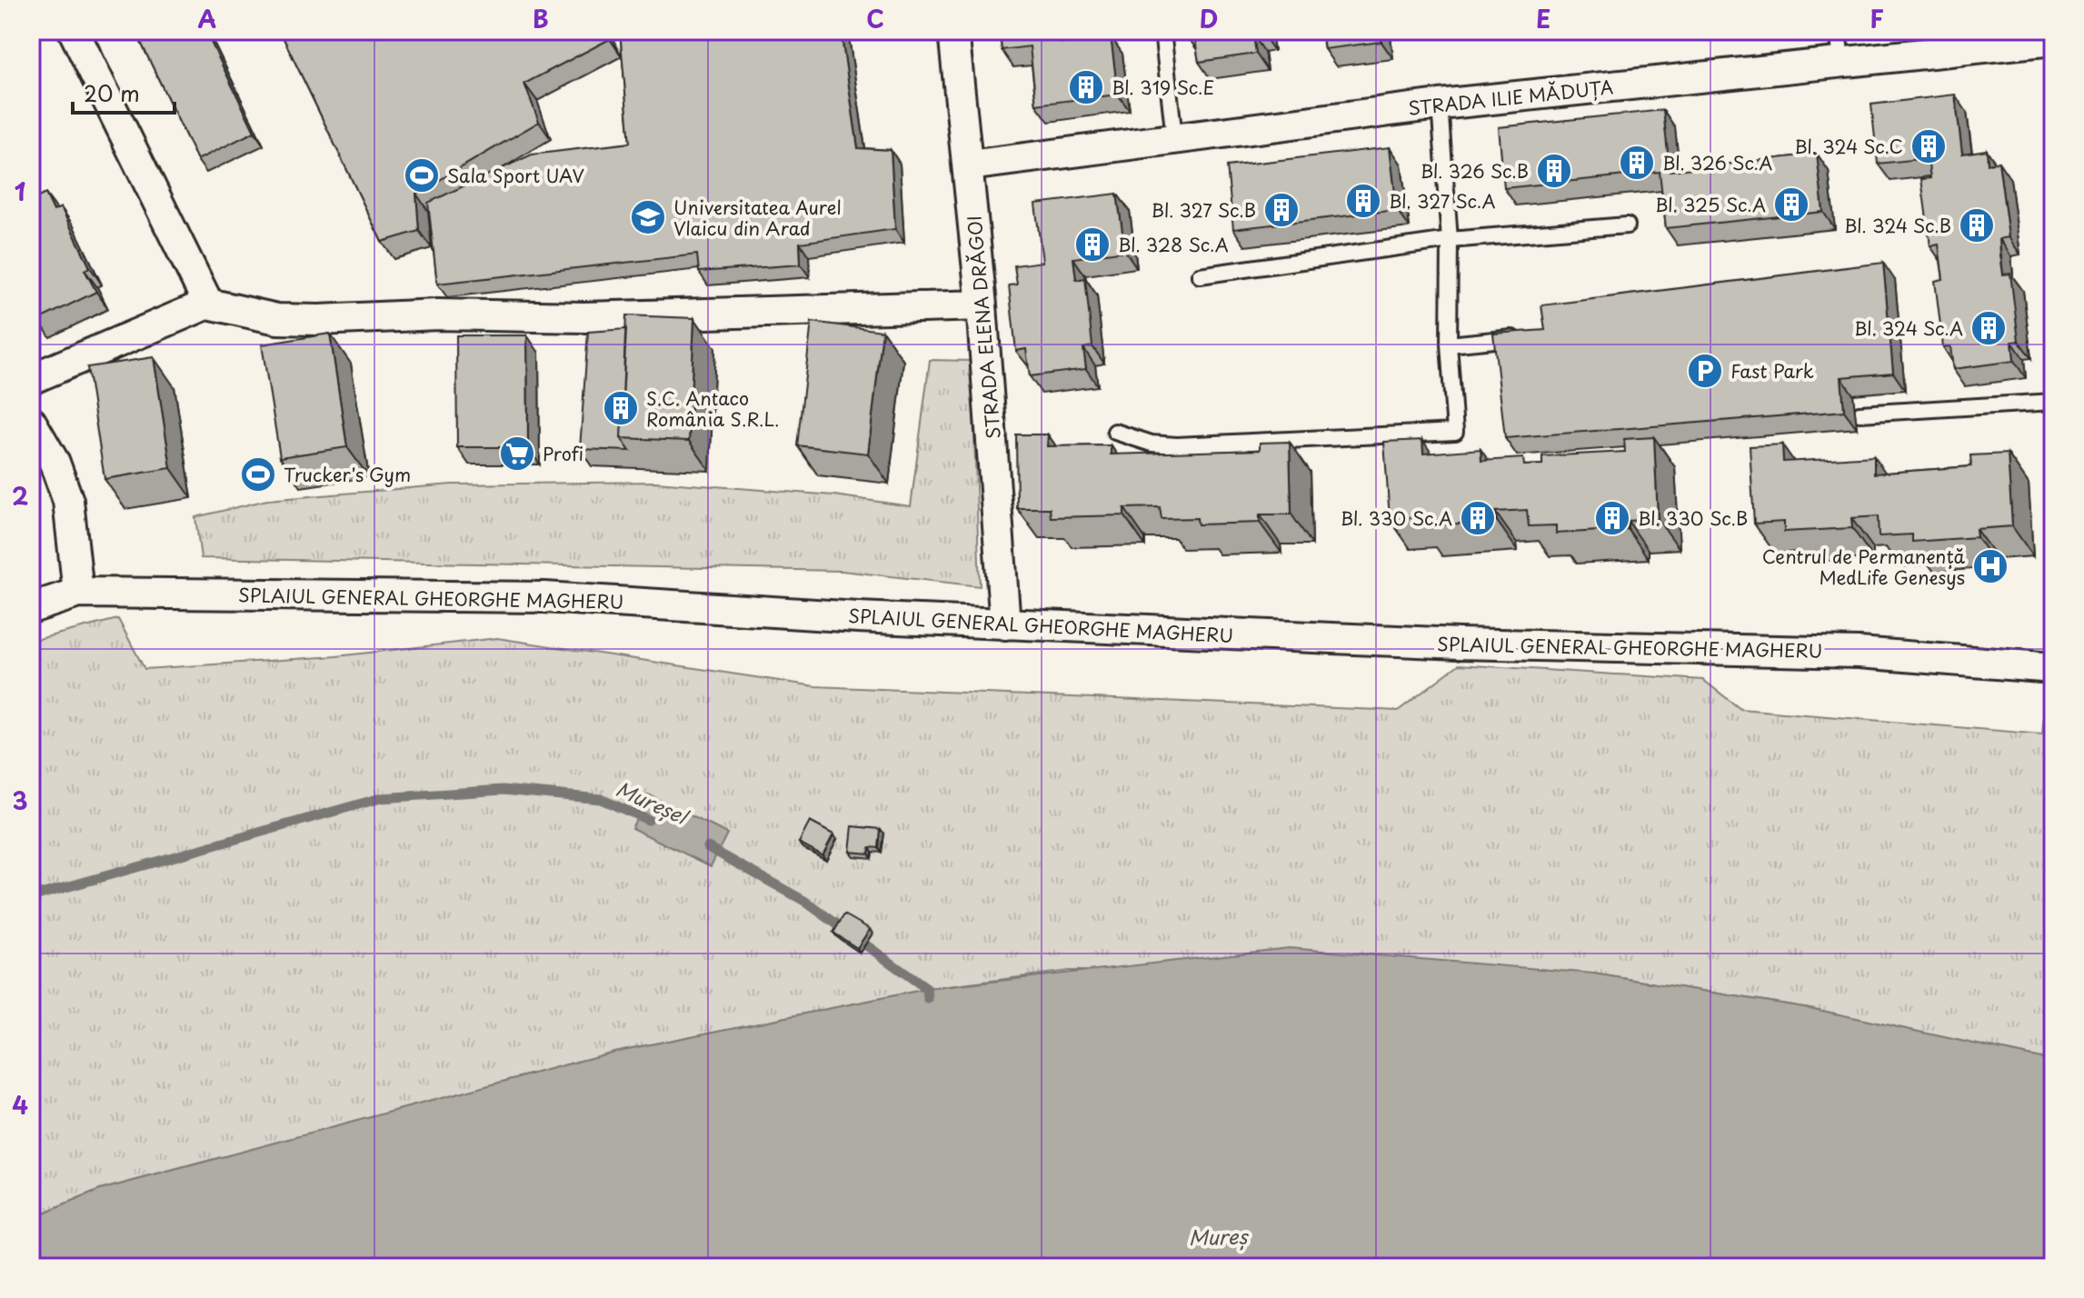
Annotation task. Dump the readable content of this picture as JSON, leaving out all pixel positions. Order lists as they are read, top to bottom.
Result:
{
  "streets": {
    "street": ["STRADA ILIE MĂDUȚA", "STRADA ELENA DRĂGOI", "SPLAIUL GENERAL GHEORGHE MAGHERU"]
  },
  "crossings": [
    ["STRADA ILIE MĂDUȚA", "STRADA ELENA DRĂGOI"],
    ["STRADA ELENA DRĂGOI", "SPLAIUL GENERAL GHEORGHE MAGHERU"]
  ],
  "water": ["Mureșel", "Mureș"],
  "places": {
    "building": [
      "Bl. 319 Sc.E",
      "Bl. 324 Sc.C",
      "Bl. 326 Sc.A",
      "Bl. 326 Sc.B",
      "Bl. 327 Sc.A",
      "Bl. 325 Sc.A",
      "Bl. 327 Sc.B",
      "Bl. 324 Sc.B",
      "Bl. 328 Sc.A",
      "Bl. 324 Sc.A",
      "S.C. Antaco România S.R.L.",
      "Bl. 330 Sc.A",
      "Bl. 330 Sc.B"
    ],
    "sports": ["Sala Sport UAV", "Trucker's Gym"],
    "school or university": ["Universitatea Aurel Vlaicu din Arad"],
    "parking": ["Fast Park"],
    "supermarket": ["Profi"],
    "hospital": ["Centrul de Permanență MedLife Genesys"]
  },
  "scale_bar": "20 m",
  "grid": {
    "columns": [
      "A",
      "B",
      "C",
      "D",
      "E",
      "F"
    ],
    "rows": [
      "1",
      "2",
      "3",
      "4"
    ]
  }
}
